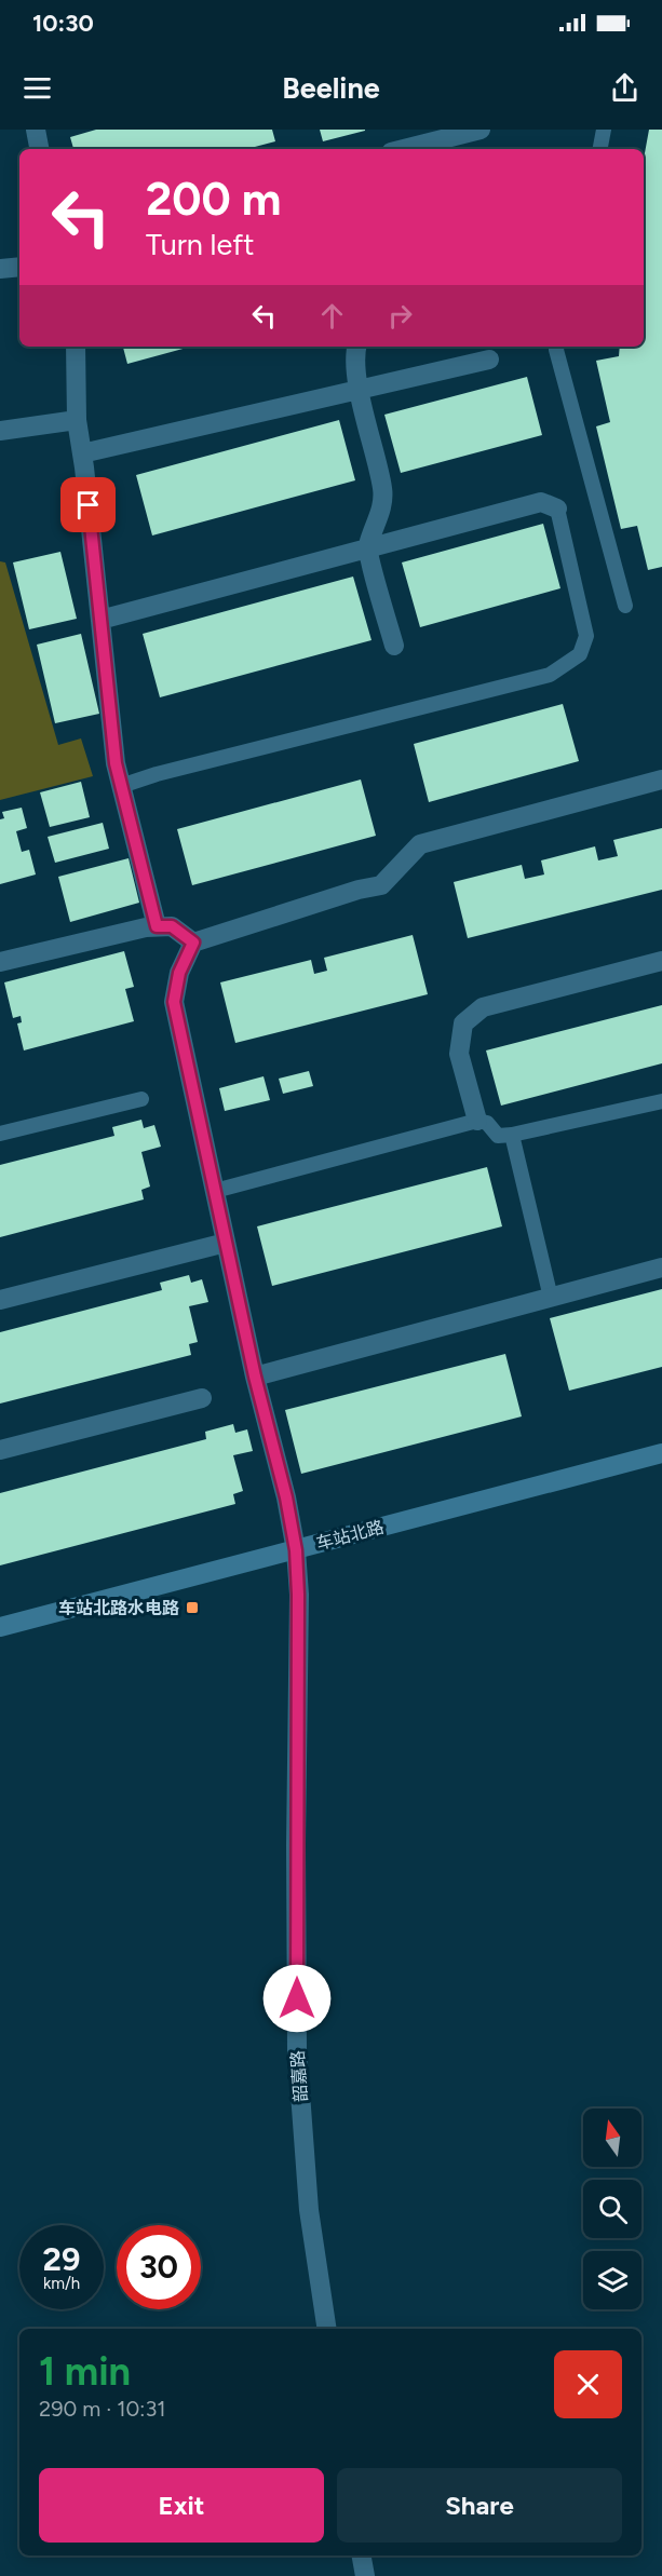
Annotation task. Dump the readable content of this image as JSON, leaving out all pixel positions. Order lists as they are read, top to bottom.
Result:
{
  "streets": {
    "street": ["车站北路", "韶嘉路"]
  },
  "crossings": [
    ["车站北路", "韶嘉路"]
  ],
  "places": {
    "transit": ["车站北路水电路"]
  },
  "north": "top",
  "page": {
    "status": "10:30",
    "header": "Beeline",
    "turn": ["200 m", "Turn left"],
    "speed": "29 km/h",
    "limit": "30",
    "heading": ["1 min", "290 m · 10:31"],
    "buttons": ["Exit", "Share"]
  }
}
